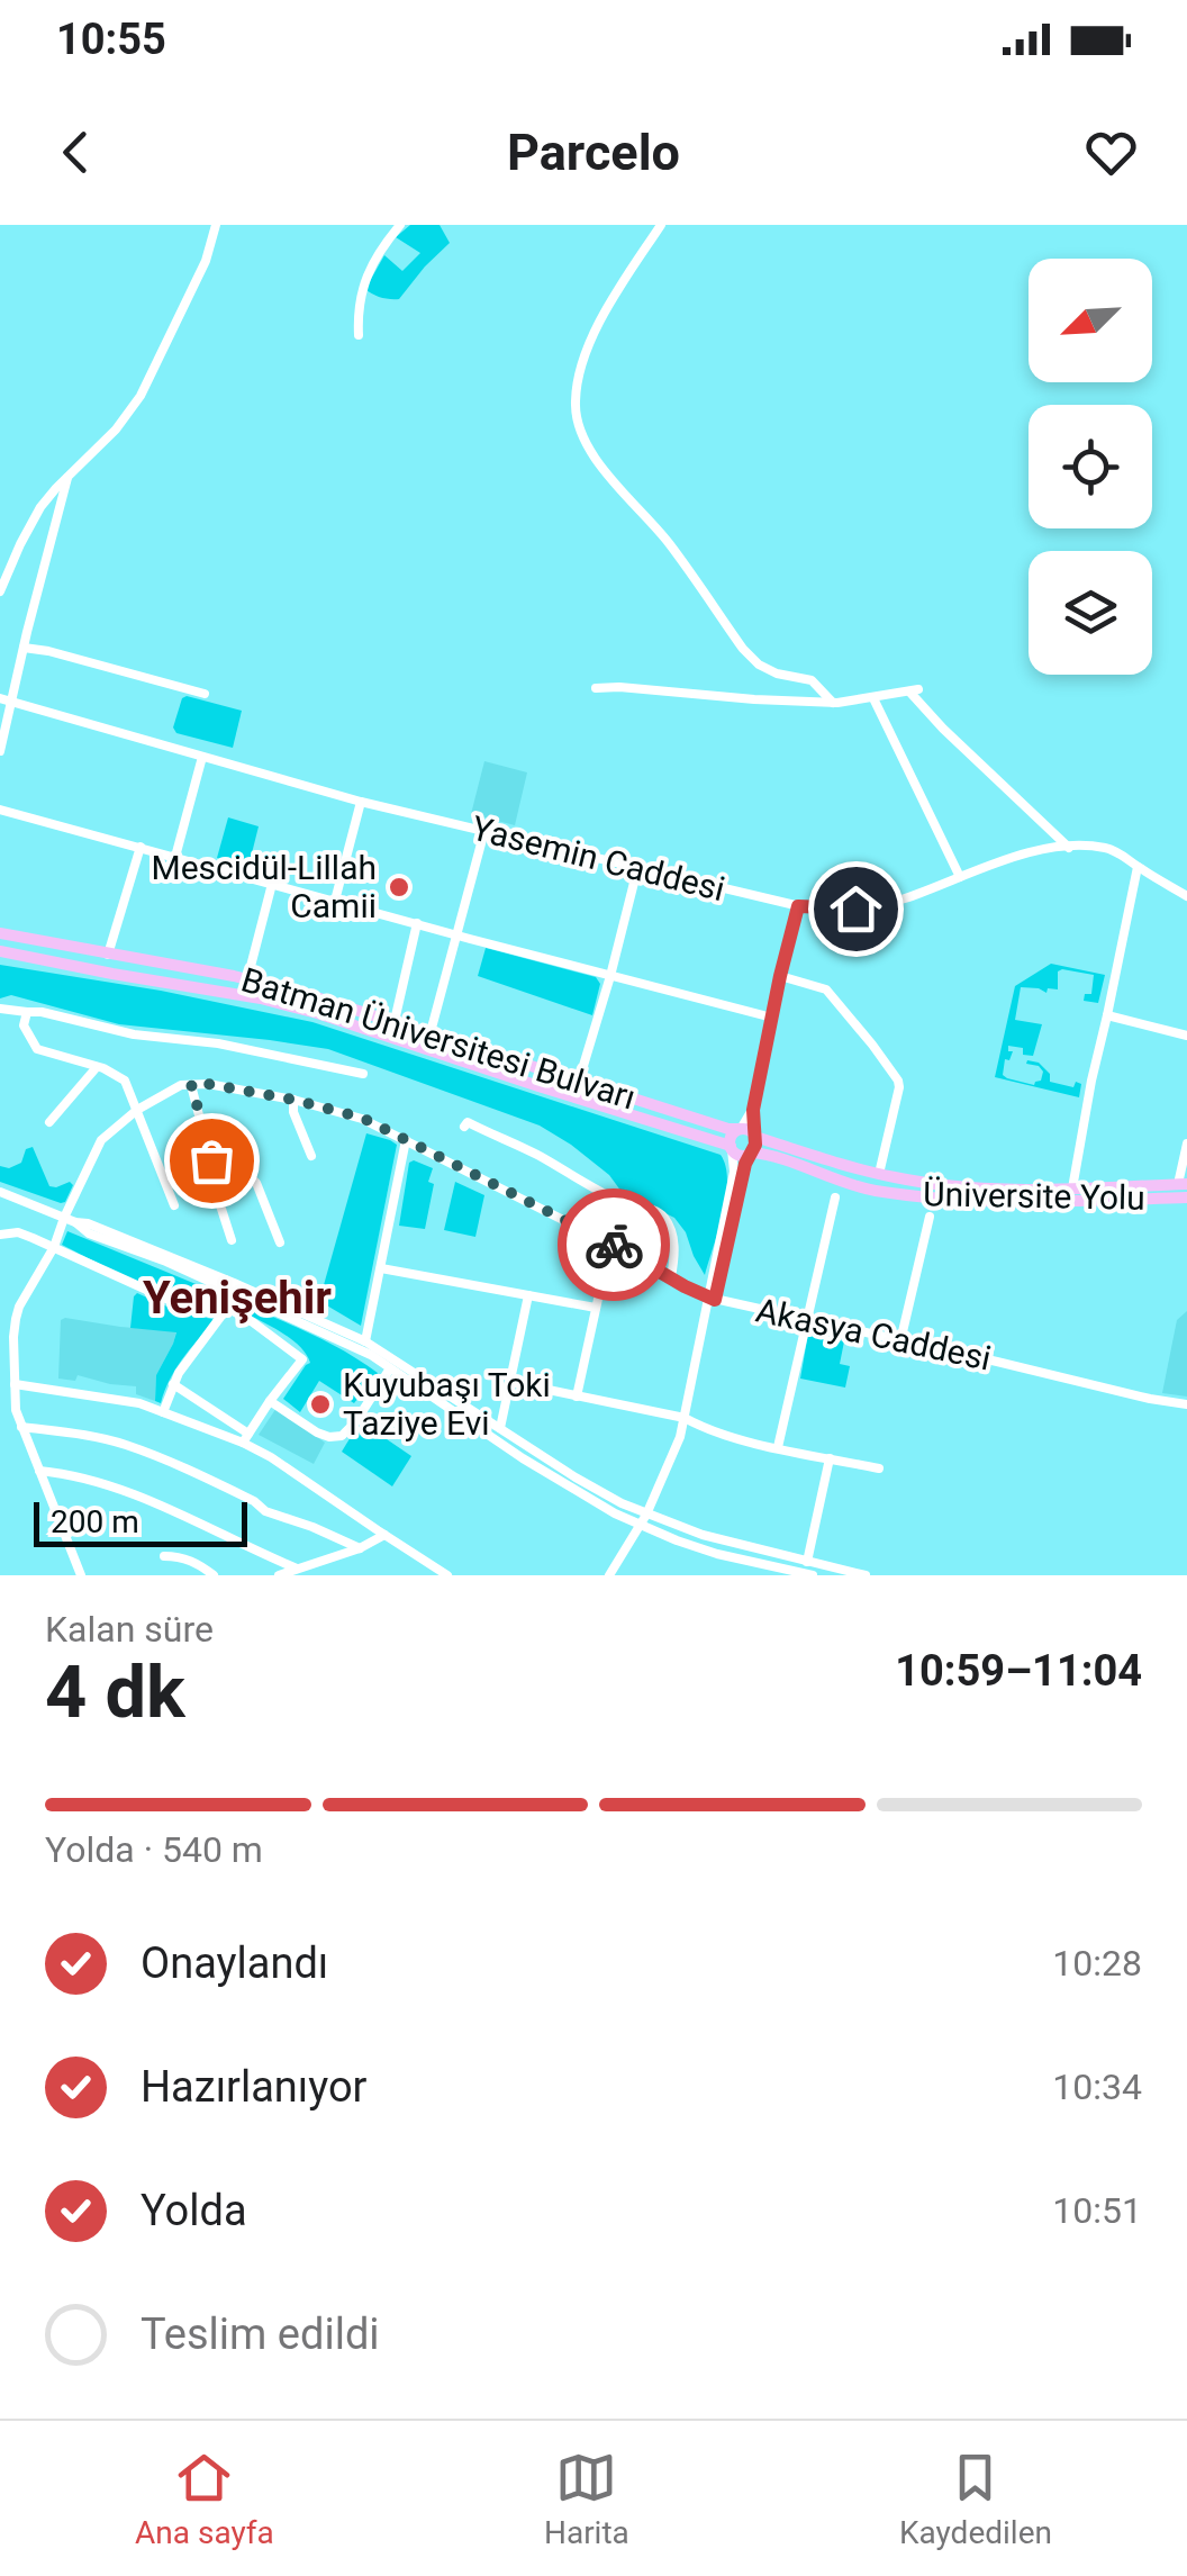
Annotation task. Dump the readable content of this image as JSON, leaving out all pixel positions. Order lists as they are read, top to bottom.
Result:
{
  "streets": {
    "main road": ["Batman Üniversitesi Bulvarı", "Üniversite Yolu"],
    "street": ["Yasemin Caddesi", "Akasya Caddesi"]
  },
  "crossings": [
    ["Batman Üniversitesi Bulvarı", "Üniversite Yolu"]
  ],
  "districts": ["Yenişehir"],
  "places": ["Mescidül-Lillah Camii", "Kuyubaşı Toki Taziye Evi"],
  "scale_bar": "200 m",
  "north": "bottom left",
  "page": {
    "status": "10:55",
    "header": "Parcelo",
    "scale": "200 m",
    "heading": ["4 dk", "Kalan süre", "10:59–11:04"],
    "bar": "Yolda · 540 m",
    "list": [
      ["Onaylandı", "10:28"],
      ["Hazırlanıyor", "10:34"],
      ["Yolda", "10:51"],
      "Teslim edildi"
    ],
    "tabs": ["Ana sayfa", "Harita", "Kaydedilen"]
  }
}
